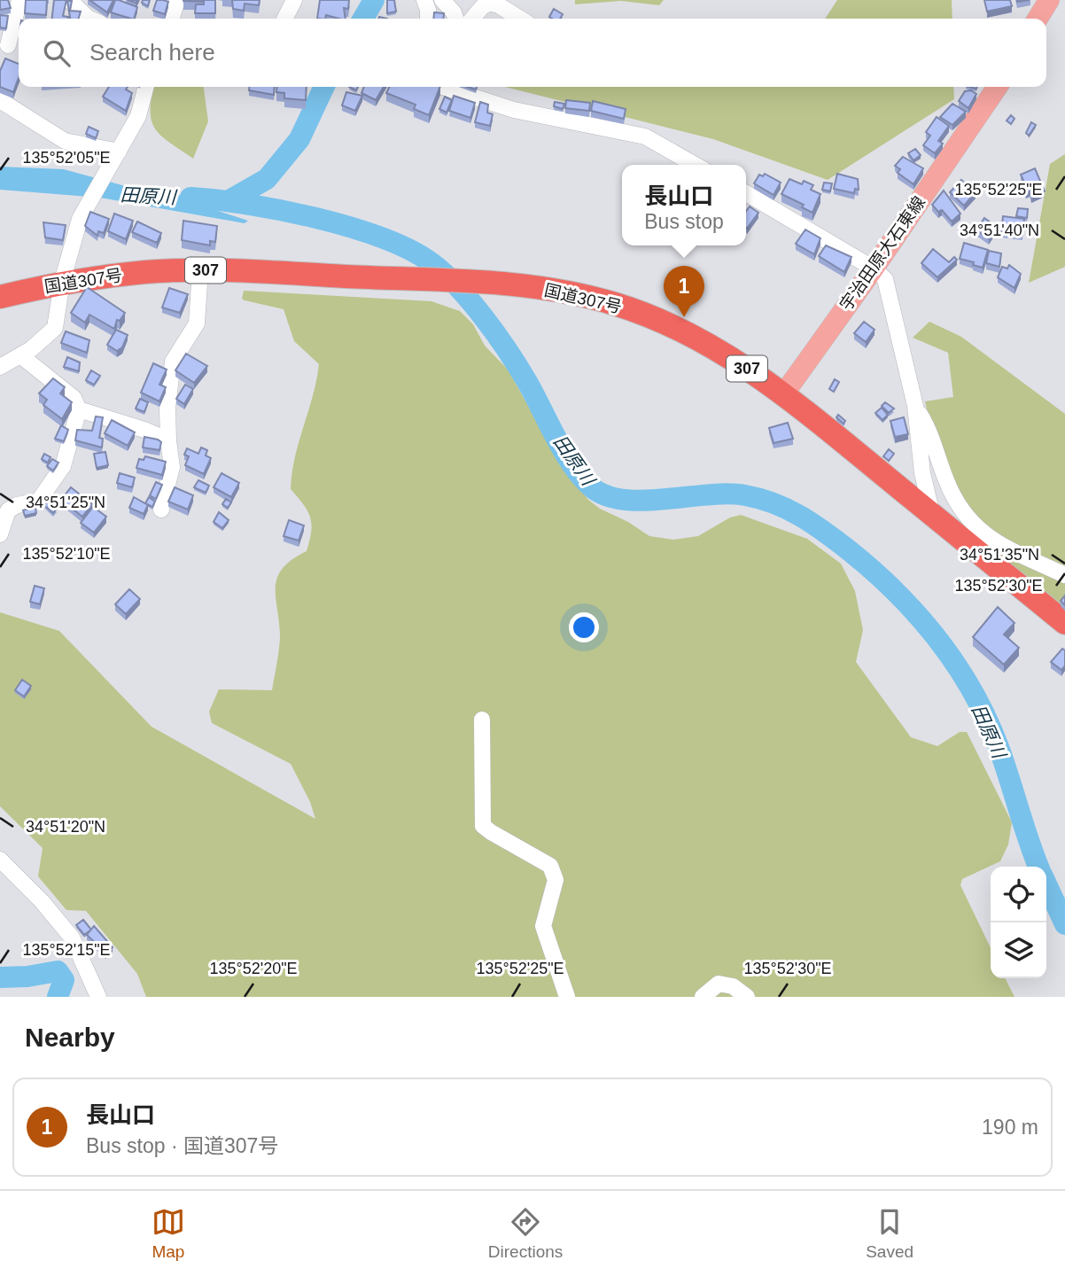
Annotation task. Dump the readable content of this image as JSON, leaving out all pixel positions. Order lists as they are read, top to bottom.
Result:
{
  "streets": {
    "highway": ["307", "国道307号"],
    "main road": ["宇治田原大石東線"]
  },
  "crossings": [
    ["宇治田原大石東線", "国道307号"]
  ],
  "water": ["田原川"],
  "page": {
    "search": "Search here",
    "popup": ["長山口", "Bus stop"],
    "pins": "1",
    "heading": "Nearby",
    "list": [
      {
        "mark": "1",
        "name": "長山口",
        "note": "Bus stop · 国道307号",
        "value": "190 m"
      }
    ],
    "nav": ["Map", "Directions", "Saved"]
  },
  "coordinates": [
    "135°52'05\"E",
    "135°52'25\"E",
    "34°51'40\"N",
    "34°51'25\"N",
    "135°52'10\"E",
    "34°51'35\"N",
    "135°52'30\"E",
    "34°51'20\"N",
    "135°52'15\"E",
    "135°52'20\"E"
  ]
}
